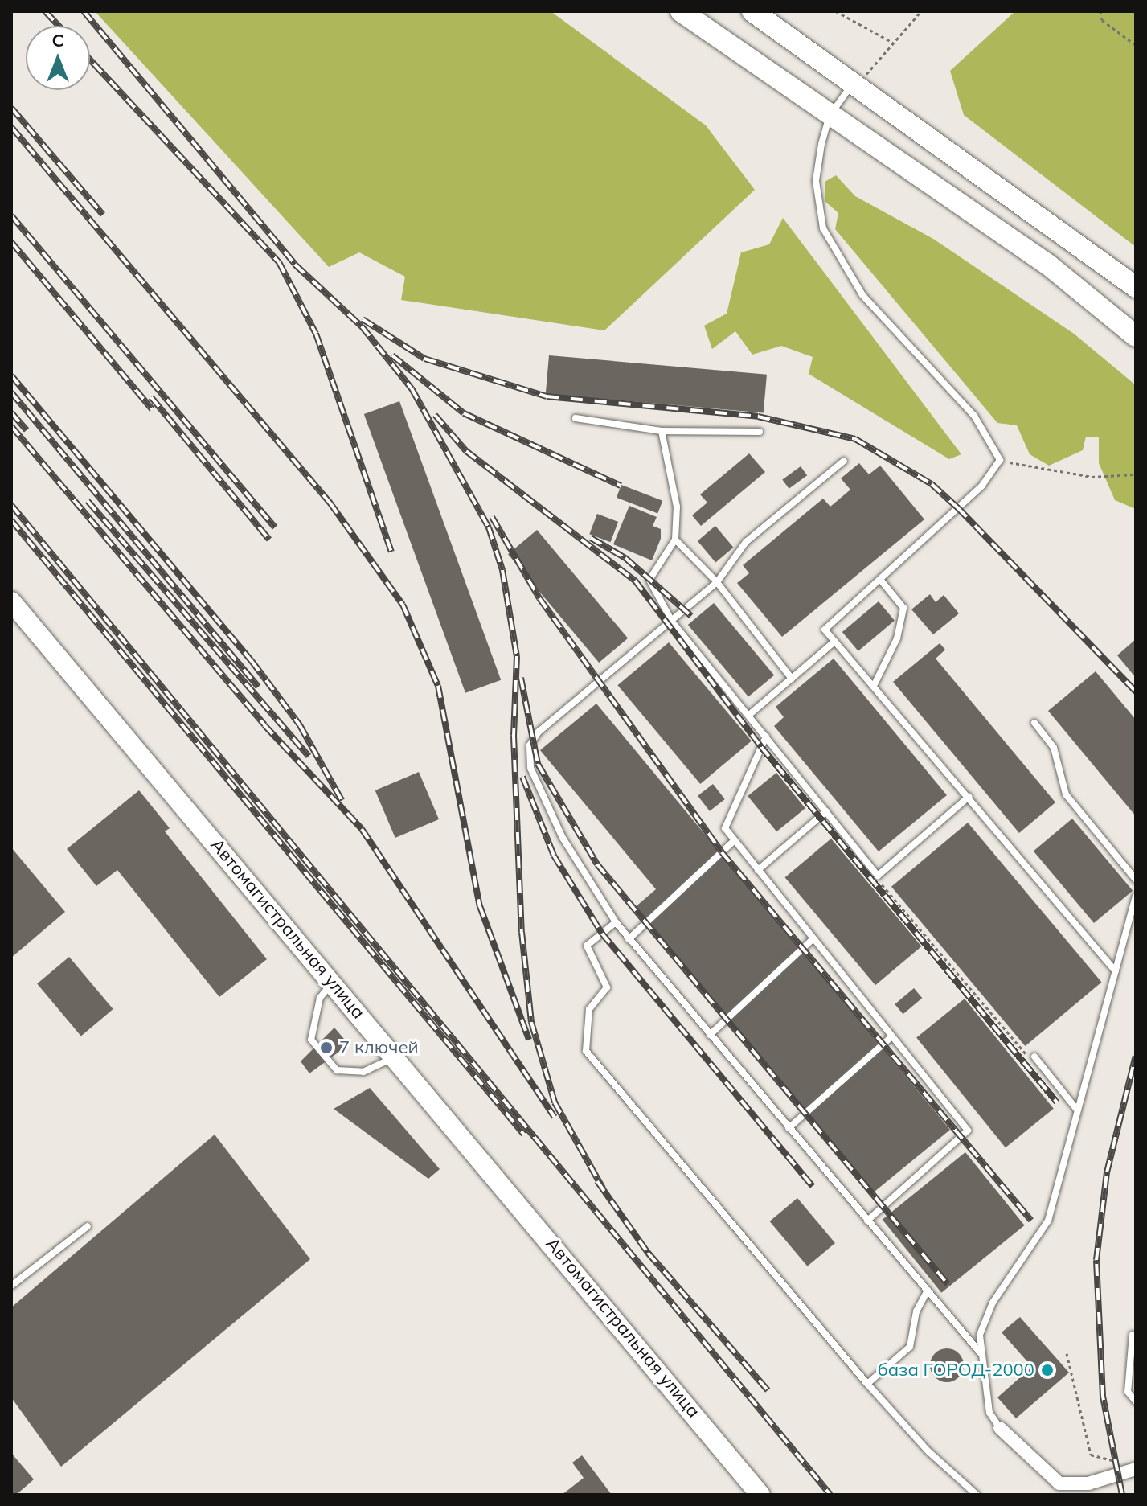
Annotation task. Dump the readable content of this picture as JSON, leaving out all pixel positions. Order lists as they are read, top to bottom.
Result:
{
  "streets": {
    "main road": ["Автомагистральная улица"]
  },
  "places": ["7 ключей", "база ГОРОД-2000"],
  "north": "top"
}
